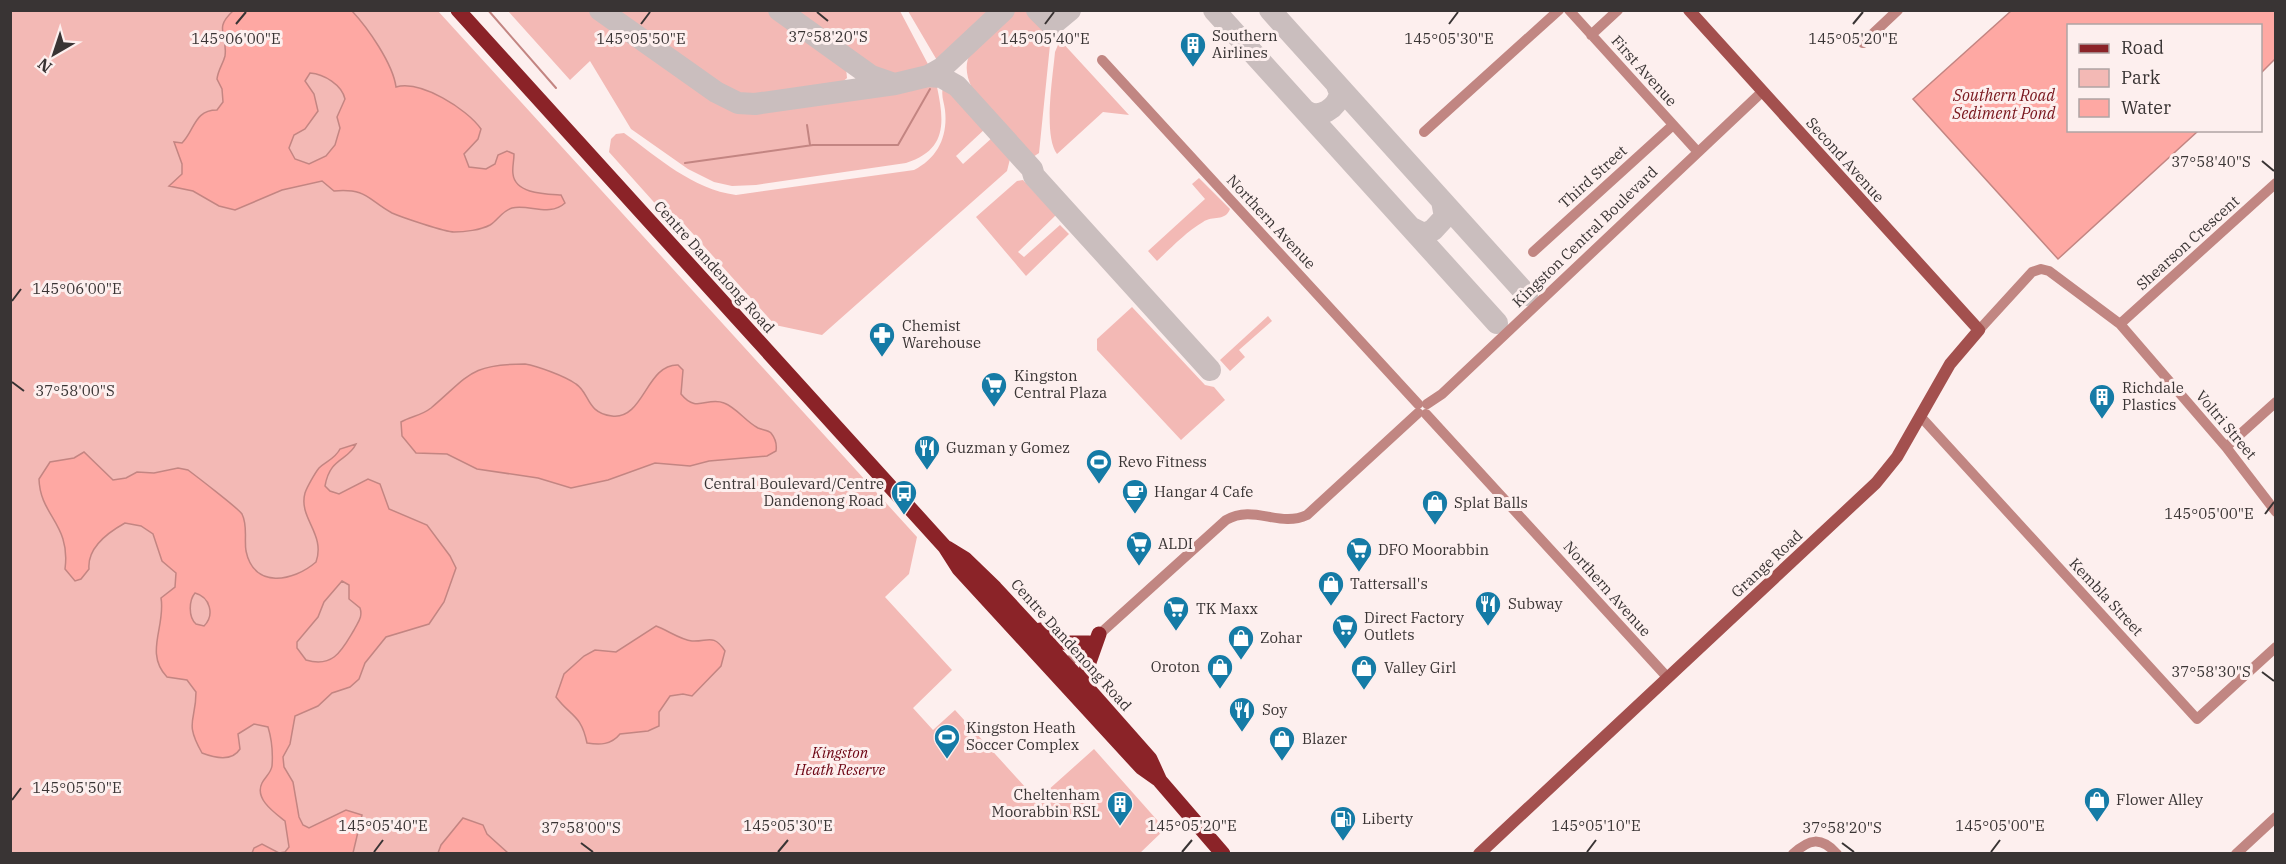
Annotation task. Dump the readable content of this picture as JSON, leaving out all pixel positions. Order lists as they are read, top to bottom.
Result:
{
  "streets": {
    "main road": ["Second Avenue", "Centre Dandenong Road", "Grange Road"],
    "street": [
      "First Avenue",
      "Third Street",
      "Northern Avenue",
      "Kingston Central Boulevard",
      "Shearson Crescent",
      "Voltri Street",
      "Kembla Street"
    ]
  },
  "crossings": [
    ["First Avenue", "Third Street"],
    ["First Avenue", "Kingston Central Boulevard"],
    ["Second Avenue", "Kingston Central Boulevard"],
    ["Second Avenue", "Grange Road"],
    ["Northern Avenue", "Kingston Central Boulevard"],
    ["Northern Avenue", "Grange Road"],
    ["Kingston Central Boulevard", "Centre Dandenong Road"],
    ["Shearson Crescent", "Voltri Street"],
    ["Voltri Street", "Grange Road"],
    ["Grange Road", "Kembla Street"]
  ],
  "water": ["Southern Road Sediment Pond"],
  "parks": ["Kingston Heath Reserve"],
  "places": {
    "building": ["Southern Airlines", "Richdale Plastics", "Cheltenham Moorabbin RSL"],
    "pharmacy": ["Chemist Warehouse"],
    "supermarket": [
      "Kingston Central Plaza",
      "ALDI",
      "DFO Moorabbin",
      "TK Maxx",
      "Direct Factory Outlets"
    ],
    "restaurant": ["Guzman y Gomez", "Subway", "Soy"],
    "sports": ["Revo Fitness", "Kingston Heath Soccer Complex"],
    "cafe": ["Hangar 4 Cafe"],
    "bus stop": ["Central Boulevard/Centre Dandenong Road"],
    "shop": [
      "Splat Balls",
      "Tattersall's",
      "Zohar",
      "Oroton",
      "Valley Girl",
      "Blazer",
      "Flower Alley"
    ],
    "fuel station": ["Liberty"]
  },
  "legend": ["Road", "Park", "Water"],
  "north": "bottom left",
  "coordinates": [
    "37°58'20\"S",
    "145°06'00\"E",
    "145°05'50\"E",
    "145°05'40\"E",
    "145°05'30\"E",
    "145°05'20\"E",
    "37°58'40\"S",
    "37°58'00\"S",
    "145°05'00\"E",
    "37°58'30\"S",
    "145°05'10\"E"
  ]
}
